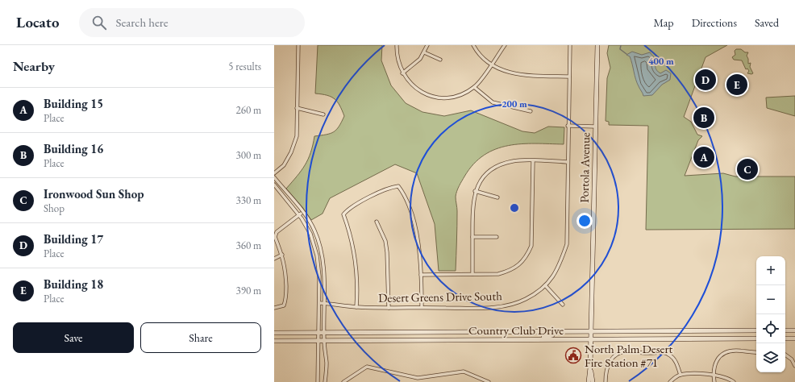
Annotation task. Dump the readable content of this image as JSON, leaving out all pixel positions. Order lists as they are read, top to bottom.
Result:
{
  "streets": {
    "main road": ["Portola Avenue", "Country Club Drive"],
    "street": ["Desert Greens Drive South"]
  },
  "crossings": [
    ["Portola Avenue", "Country Club Drive"]
  ],
  "places": {
    "public building": ["North Palm Desert Fire Station #71"]
  },
  "page": {
    "header": "Locato",
    "search": "Search here",
    "nav": ["Map", "Directions", "Saved"],
    "heading": ["Nearby", "5 results"],
    "pins": [
      "D",
      "E",
      "B",
      "A",
      "C"
    ],
    "list": [
      {
        "mark": "A",
        "name": "Building 15",
        "note": "Place",
        "value": "260 m"
      },
      {
        "mark": "B",
        "name": "Building 16",
        "note": "Place",
        "value": "300 m"
      },
      {
        "mark": "C",
        "name": "Ironwood Sun Shop",
        "note": "Shop",
        "value": "330 m"
      },
      {
        "mark": "D",
        "name": "Building 17",
        "note": "Place",
        "value": "360 m"
      },
      {
        "mark": "E",
        "name": "Building 18",
        "note": "Place",
        "value": "390 m"
      }
    ],
    "map_buttons": ["+", "−"],
    "buttons": ["Save", "Share"]
  },
  "rings": ["400 m", "200 m"]
}
